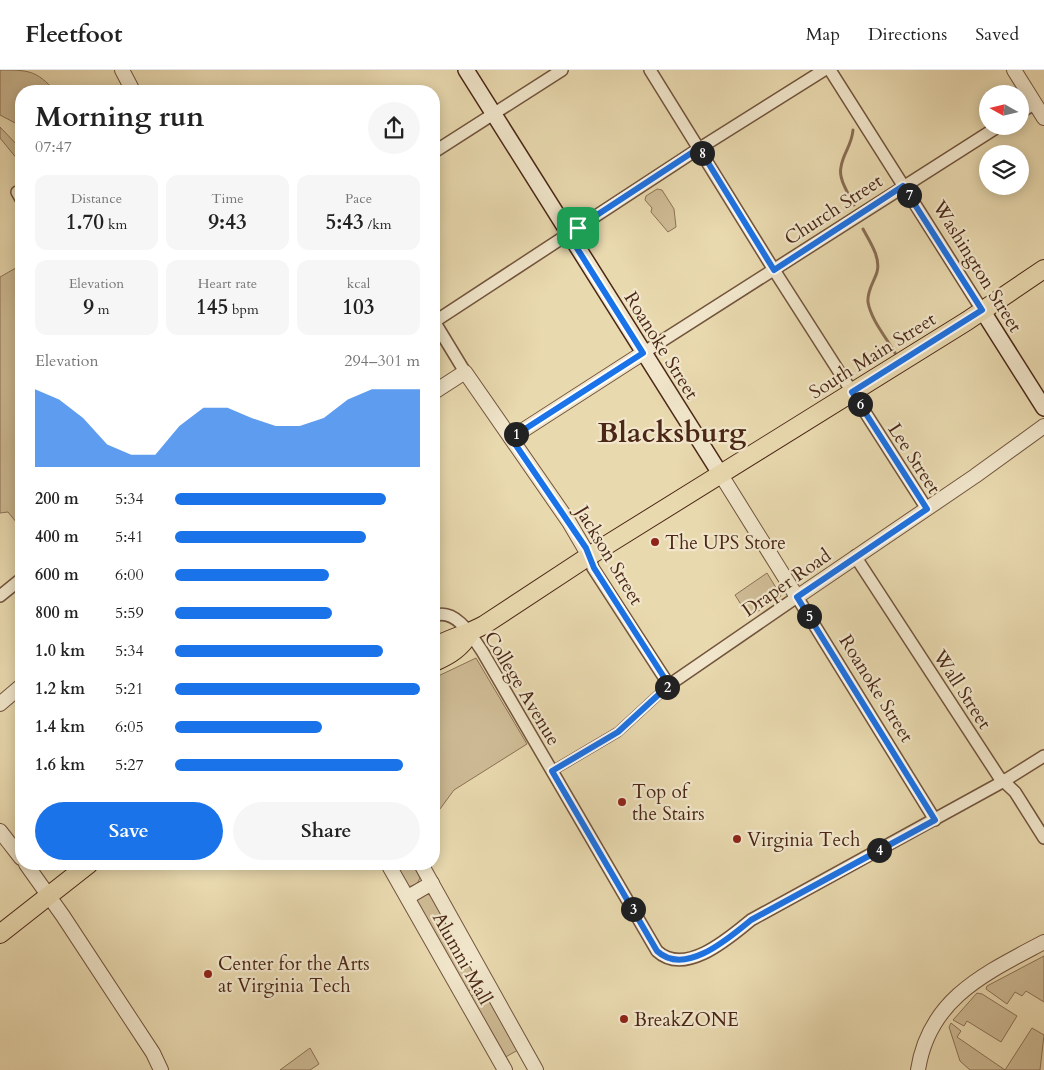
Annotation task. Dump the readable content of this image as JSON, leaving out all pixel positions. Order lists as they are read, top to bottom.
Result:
{
  "streets": {
    "main road": ["Washington Street", "Roanoke Street", "South Main Street"],
    "street": [
      "Church Street",
      "Lee Street",
      "Jackson Street",
      "Draper Road",
      "College Avenue",
      "Wall Street",
      "Alumni Mall"
    ]
  },
  "crossings": [
    ["Church Street", "Washington Street"],
    ["Church Street", "Roanoke Street"],
    ["Church Street", "Lee Street"],
    ["Church Street", "Jackson Street"],
    ["Washington Street", "South Main Street"],
    ["Roanoke Street", "South Main Street"],
    ["Roanoke Street", "Draper Road"],
    ["Roanoke Street", "College Avenue"],
    ["South Main Street", "Lee Street"],
    ["South Main Street", "Jackson Street"],
    ["South Main Street", "College Avenue"],
    ["Lee Street", "Draper Road"],
    ["Jackson Street", "Draper Road"],
    ["Draper Road", "College Avenue"],
    ["Draper Road", "Wall Street"]
  ],
  "districts": ["Blacksburg"],
  "places": [
    "The UPS Store",
    "Top of the Stairs",
    "Virginia Tech",
    "Center for the Arts at Virginia Tech",
    "BreakZONE"
  ],
  "north": "left",
  "page": {
    "header": "Fleetfoot",
    "nav": ["Map", "Directions", "Saved"],
    "heading": ["Morning run", "07:47"],
    "pins": [
      "8",
      "7",
      "6",
      "1",
      "5",
      "2",
      "4",
      "3"
    ],
    "stats": [
      ["Distance", "1.70 km"],
      ["Time", "9:43"],
      ["Pace", "5:43 /km"],
      ["Elevation", "9 m"],
      ["Heart rate", "145 bpm"],
      ["kcal", "103"]
    ],
    "chart": ["Elevation", "294–301 m"],
    "list": [
      {
        "name": "200 m",
        "note": "5:34"
      },
      {
        "name": "400 m",
        "note": "5:41"
      },
      {
        "name": "600 m",
        "note": "6:00"
      },
      {
        "name": "800 m",
        "note": "5:59"
      },
      {
        "name": "1.0 km",
        "note": "5:34"
      },
      {
        "name": "1.2 km",
        "note": "5:21"
      },
      {
        "name": "1.4 km",
        "note": "6:05"
      },
      {
        "name": "1.6 km",
        "note": "5:27"
      }
    ],
    "buttons": ["Save", "Share"]
  }
}
